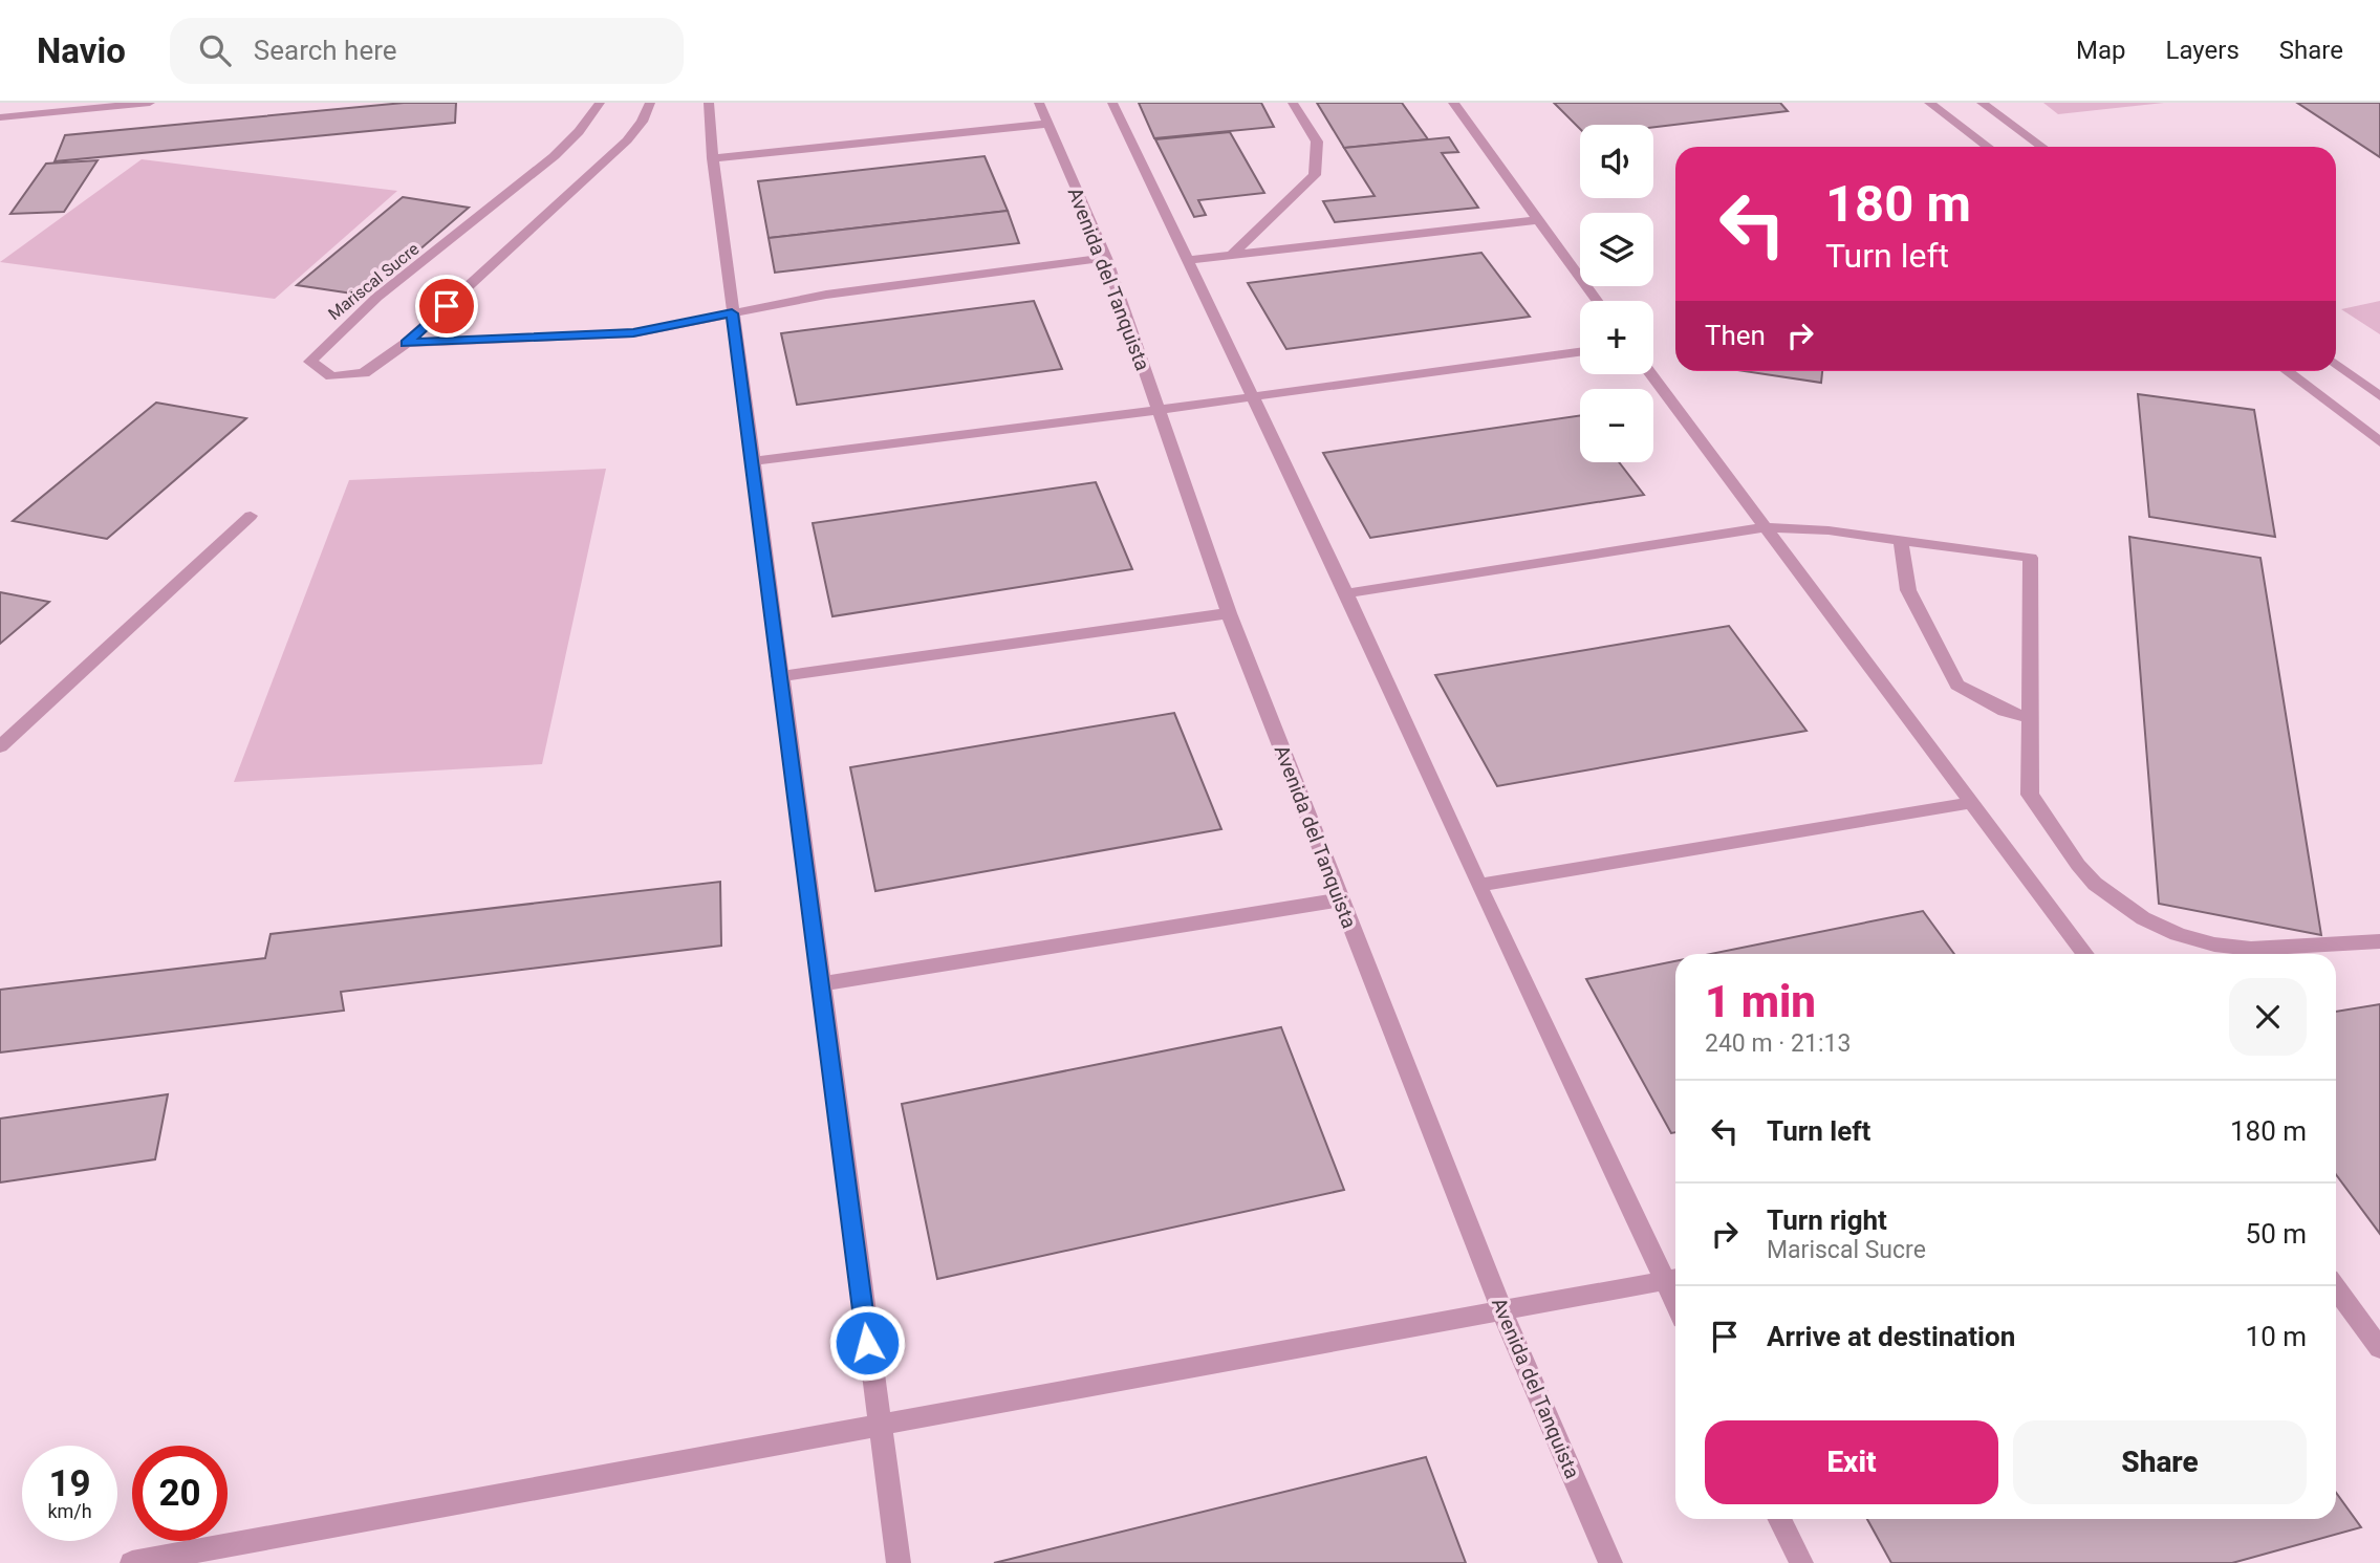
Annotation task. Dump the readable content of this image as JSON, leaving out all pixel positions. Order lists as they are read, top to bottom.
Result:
{
  "streets": {
    "lane": ["Avenida del Tanquista", "Mariscal Sucre"]
  },
  "page": {
    "header": "Navio",
    "search": "Search here",
    "nav": ["Map", "Layers", "Share"],
    "map_buttons": ["+", "−"],
    "turn": ["180 m", "Turn left"],
    "then": "Then",
    "heading": ["1 min", "240 m · 21:13"],
    "list": [
      {
        "name": "Turn left",
        "value": "180 m"
      },
      {
        "name": "Turn right",
        "note": "Mariscal Sucre",
        "value": "50 m"
      },
      {
        "name": "Arrive at destination",
        "value": "10 m"
      }
    ],
    "buttons": ["Exit", "Share"],
    "speed": "19 km/h",
    "limit": "20"
  }
}
